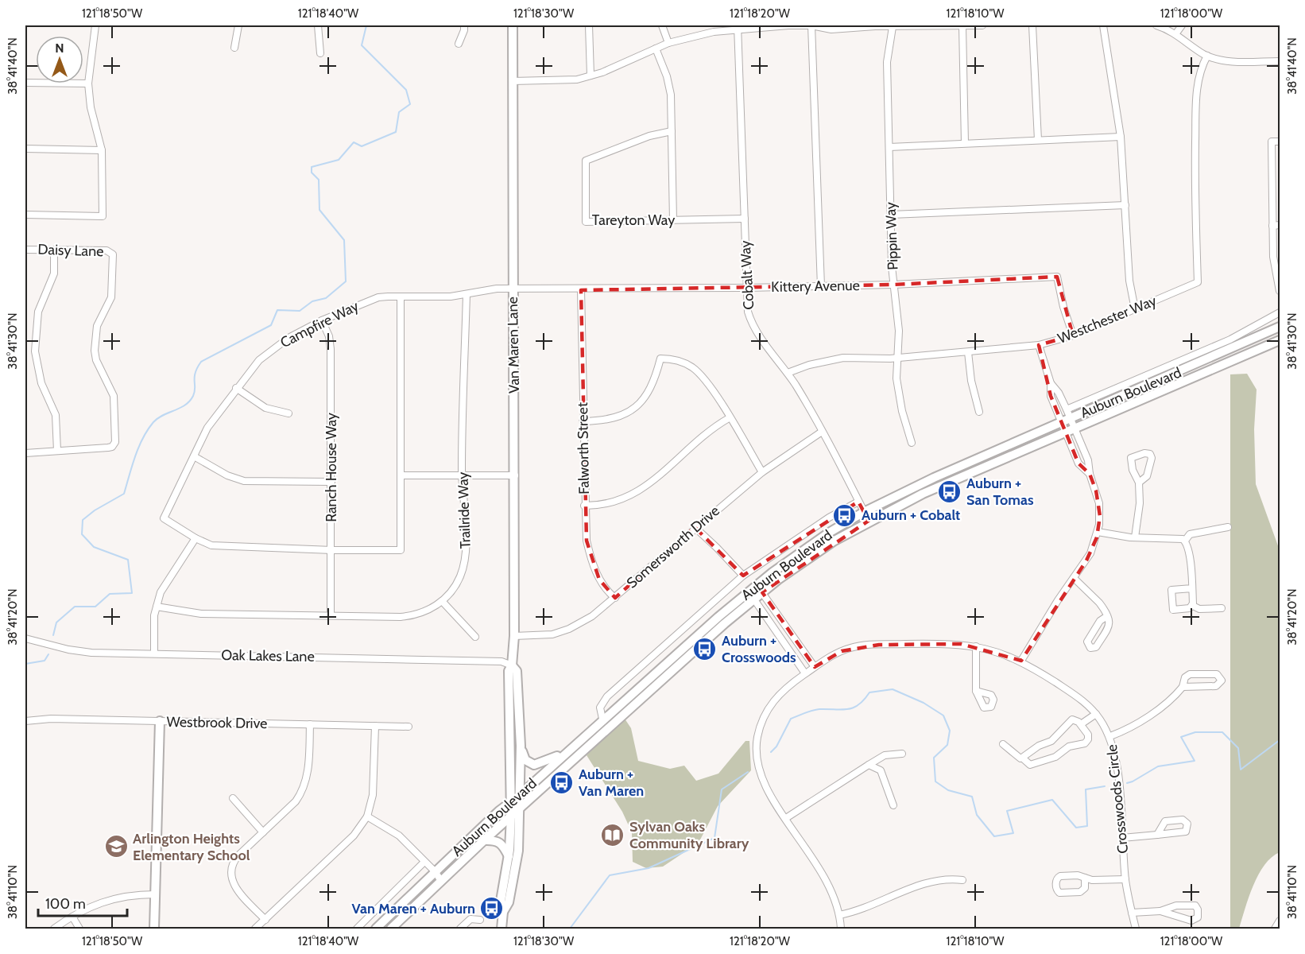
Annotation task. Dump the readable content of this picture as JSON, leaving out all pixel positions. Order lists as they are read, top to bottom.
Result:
{
  "streets": {
    "main road": ["Van Maren Lane", "Auburn Boulevard"],
    "street": [
      "Tareyton Way",
      "Pippin Way",
      "Daisy Lane",
      "Cobalt Way",
      "Kittery Avenue",
      "Westchester Way",
      "Campfire Way",
      "Falworth Street",
      "Ranch House Way",
      "Trailride Way",
      "Somersworth Drive",
      "Oak Lakes Lane",
      "Westbrook Drive",
      "Crosswoods Circle"
    ]
  },
  "crossings": [
    ["Tareyton Way", "Cobalt Way"],
    ["Pippin Way", "Kittery Avenue"],
    ["Pippin Way", "Westchester Way"],
    ["Cobalt Way", "Kittery Avenue"],
    ["Cobalt Way", "Westchester Way"],
    ["Cobalt Way", "Auburn Boulevard"],
    ["Cobalt Way", "Somersworth Drive"],
    ["Kittery Avenue", "Westchester Way"],
    ["Kittery Avenue", "Campfire Way"],
    ["Kittery Avenue", "Van Maren Lane"],
    ["Kittery Avenue", "Falworth Street"],
    ["Campfire Way", "Van Maren Lane"],
    ["Campfire Way", "Ranch House Way"],
    ["Campfire Way", "Trailride Way"],
    ["Van Maren Lane", "Auburn Boulevard"],
    ["Van Maren Lane", "Somersworth Drive"],
    ["Van Maren Lane", "Oak Lakes Lane"],
    ["Falworth Street", "Somersworth Drive"],
    ["Ranch House Way", "Trailride Way"]
  ],
  "places": {
    "bus stop": [
      "Auburn + San Tomas",
      "Auburn + Cobalt",
      "Auburn + Crosswoods",
      "Auburn + Van Maren",
      "Van Maren + Auburn"
    ],
    "library": ["Sylvan Oaks Community Library"],
    "school or university": ["Arlington Heights Elementary School"]
  },
  "scale_bar": "100 m",
  "north": "top",
  "coordinates": [
    "121°18'50\"W",
    "121°18'40\"W",
    "121°18'30\"W",
    "121°18'20\"W",
    "121°18'10\"W",
    "121°18'00\"W",
    "38°41'40\"N",
    "38°41'30\"N",
    "38°41'20\"N",
    "38°41'10\"N"
  ]
}
